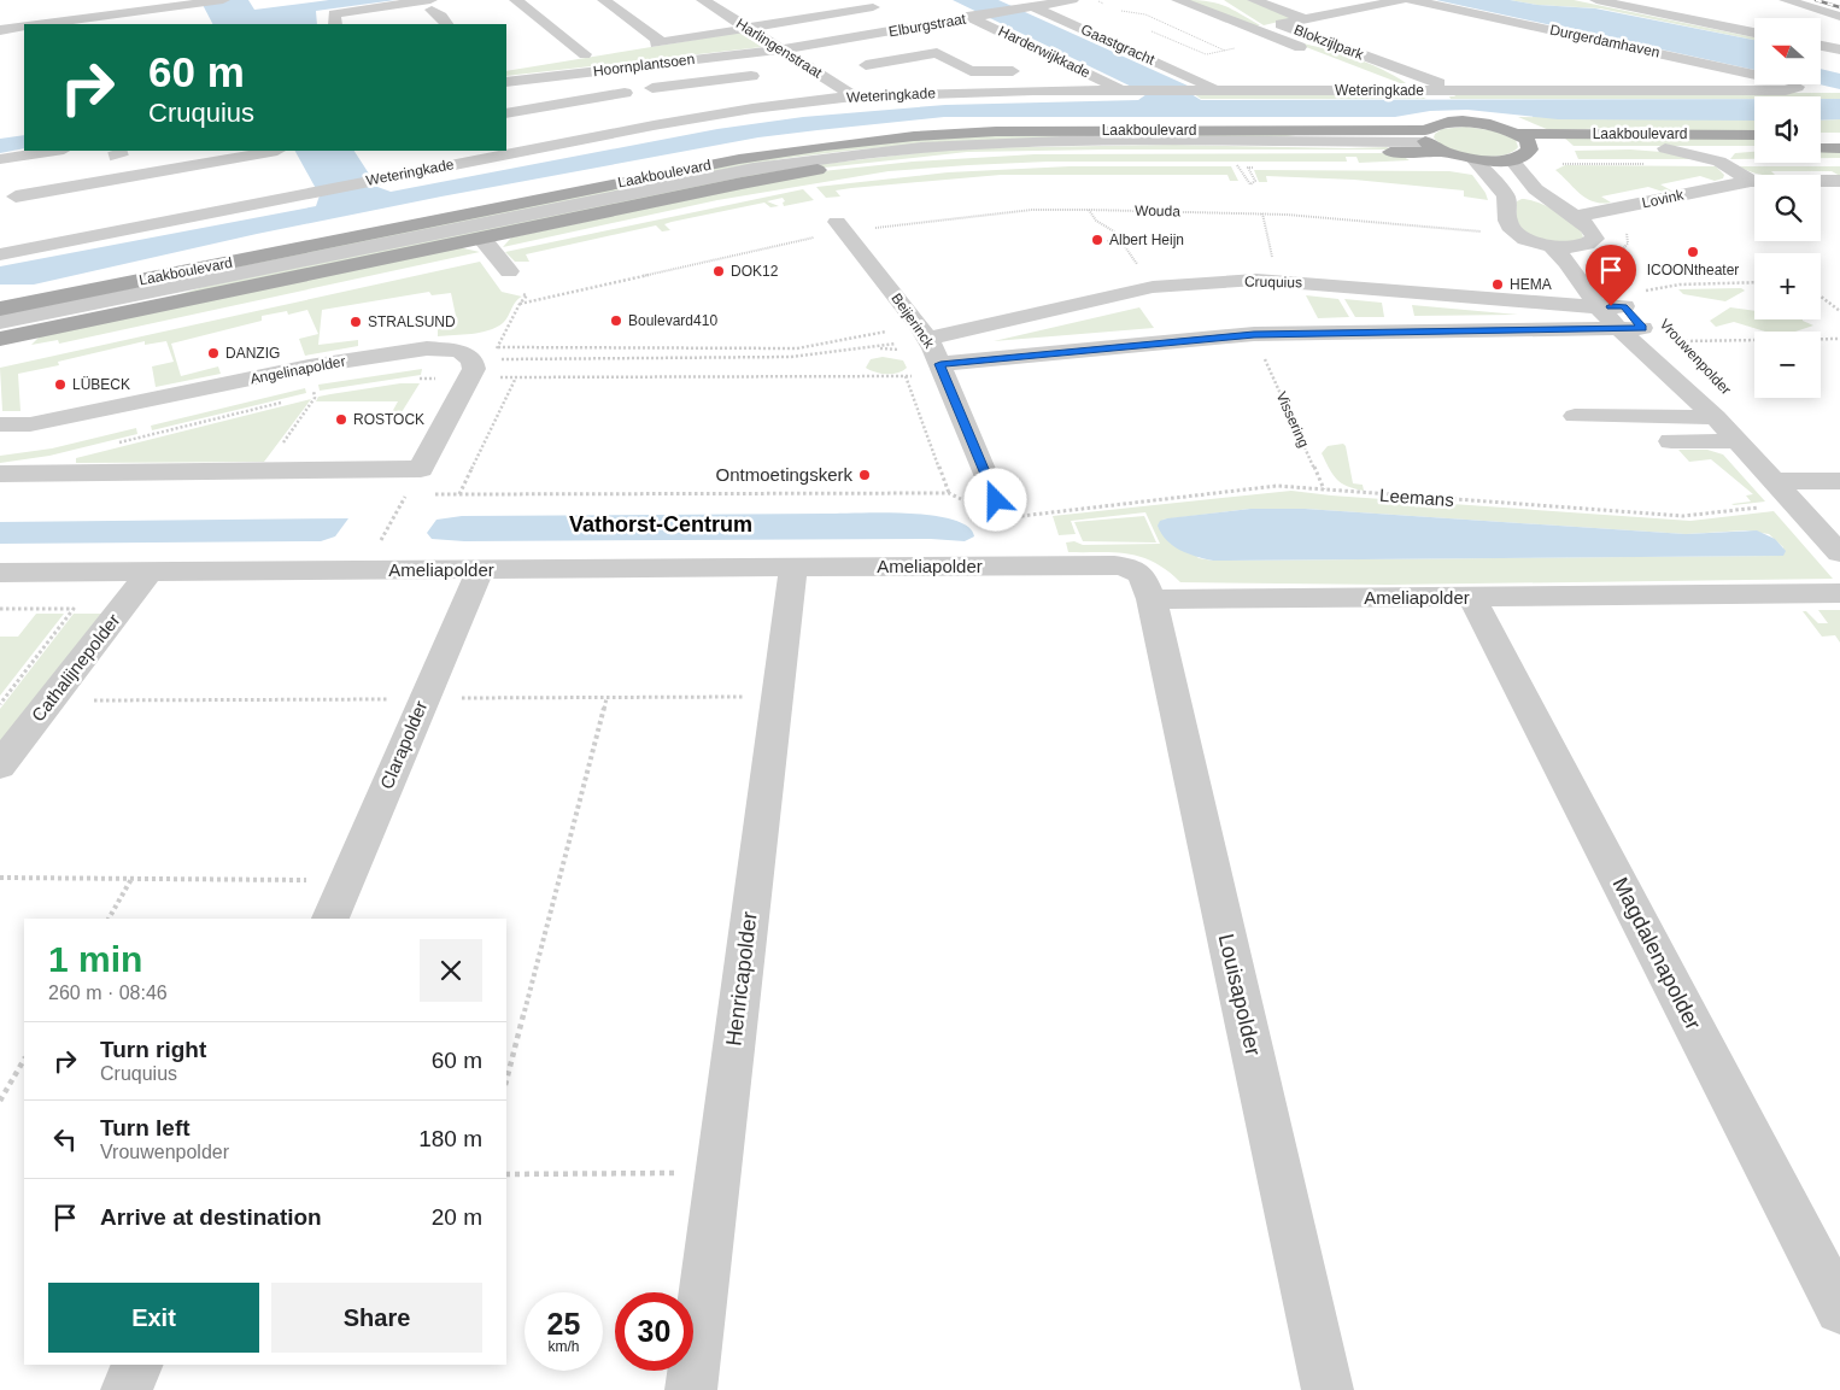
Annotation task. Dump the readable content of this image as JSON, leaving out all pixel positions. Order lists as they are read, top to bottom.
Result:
{
  "streets": {
    "main road": ["Laakboulevard"],
    "street": [
      "Elburgstraat",
      "Durgerdamhaven",
      "Blokzijlpark",
      "Gaastgracht",
      "Harlingenstraat",
      "Harderwijkkade",
      "Hoornplantsoen",
      "Weteringkade",
      "Lovink",
      "Cruquius",
      "Beijerinck",
      "Vrouwenpolder",
      "Angelinapolder",
      "Ameliapolder",
      "Cathalijnepolder",
      "Clarapolder",
      "Magdalenapolder",
      "Henricapolder",
      "Louisapolder"
    ],
    "path": ["Wouda", "Vissering", "Leemans"]
  },
  "crossings": [
    ["Elburgstraat", "Gaastgracht"],
    ["Elburgstraat", "Harlingenstraat"],
    ["Elburgstraat", "Harderwijkkade"],
    ["Elburgstraat", "Hoornplantsoen"],
    ["Durgerdamhaven", "Weteringkade"],
    ["Blokzijlpark", "Weteringkade"],
    ["Blokzijlpark", "Laakboulevard"],
    ["Gaastgracht", "Weteringkade"],
    ["Harlingenstraat", "Hoornplantsoen"],
    ["Harlingenstraat", "Weteringkade"],
    ["Harderwijkkade", "Weteringkade"],
    ["Weteringkade", "Laakboulevard"],
    ["Wouda", "Beijerinck"],
    ["Cruquius", "Beijerinck"],
    ["Cruquius", "Vrouwenpolder"],
    ["Beijerinck", "Leemans"],
    ["Vrouwenpolder", "Leemans"],
    ["Vissering", "Leemans"],
    ["Ameliapolder", "Cathalijnepolder"],
    ["Ameliapolder", "Clarapolder"],
    ["Ameliapolder", "Magdalenapolder"],
    ["Ameliapolder", "Henricapolder"],
    ["Ameliapolder", "Louisapolder"]
  ],
  "districts": ["Vathorst-Centrum"],
  "places": [
    "Albert Heijn",
    "ICOONtheater",
    "DOK12",
    "HEMA",
    "Boulevard410",
    "STRALSUND",
    "DANZIG",
    "LÜBECK",
    "ROSTOCK",
    "Ontmoetingskerk"
  ],
  "north": "left",
  "page": {
    "map_buttons": ["+", "−"],
    "turn": ["60 m", "Cruquius"],
    "heading": ["1 min", "260 m · 08:46"],
    "list": [
      {
        "name": "Turn right",
        "note": "Cruquius",
        "value": "60 m"
      },
      {
        "name": "Turn left",
        "note": "Vrouwenpolder",
        "value": "180 m"
      },
      {
        "name": "Arrive at destination",
        "value": "20 m"
      }
    ],
    "buttons": ["Exit", "Share"],
    "speed": "25 km/h",
    "limit": "30"
  }
}
